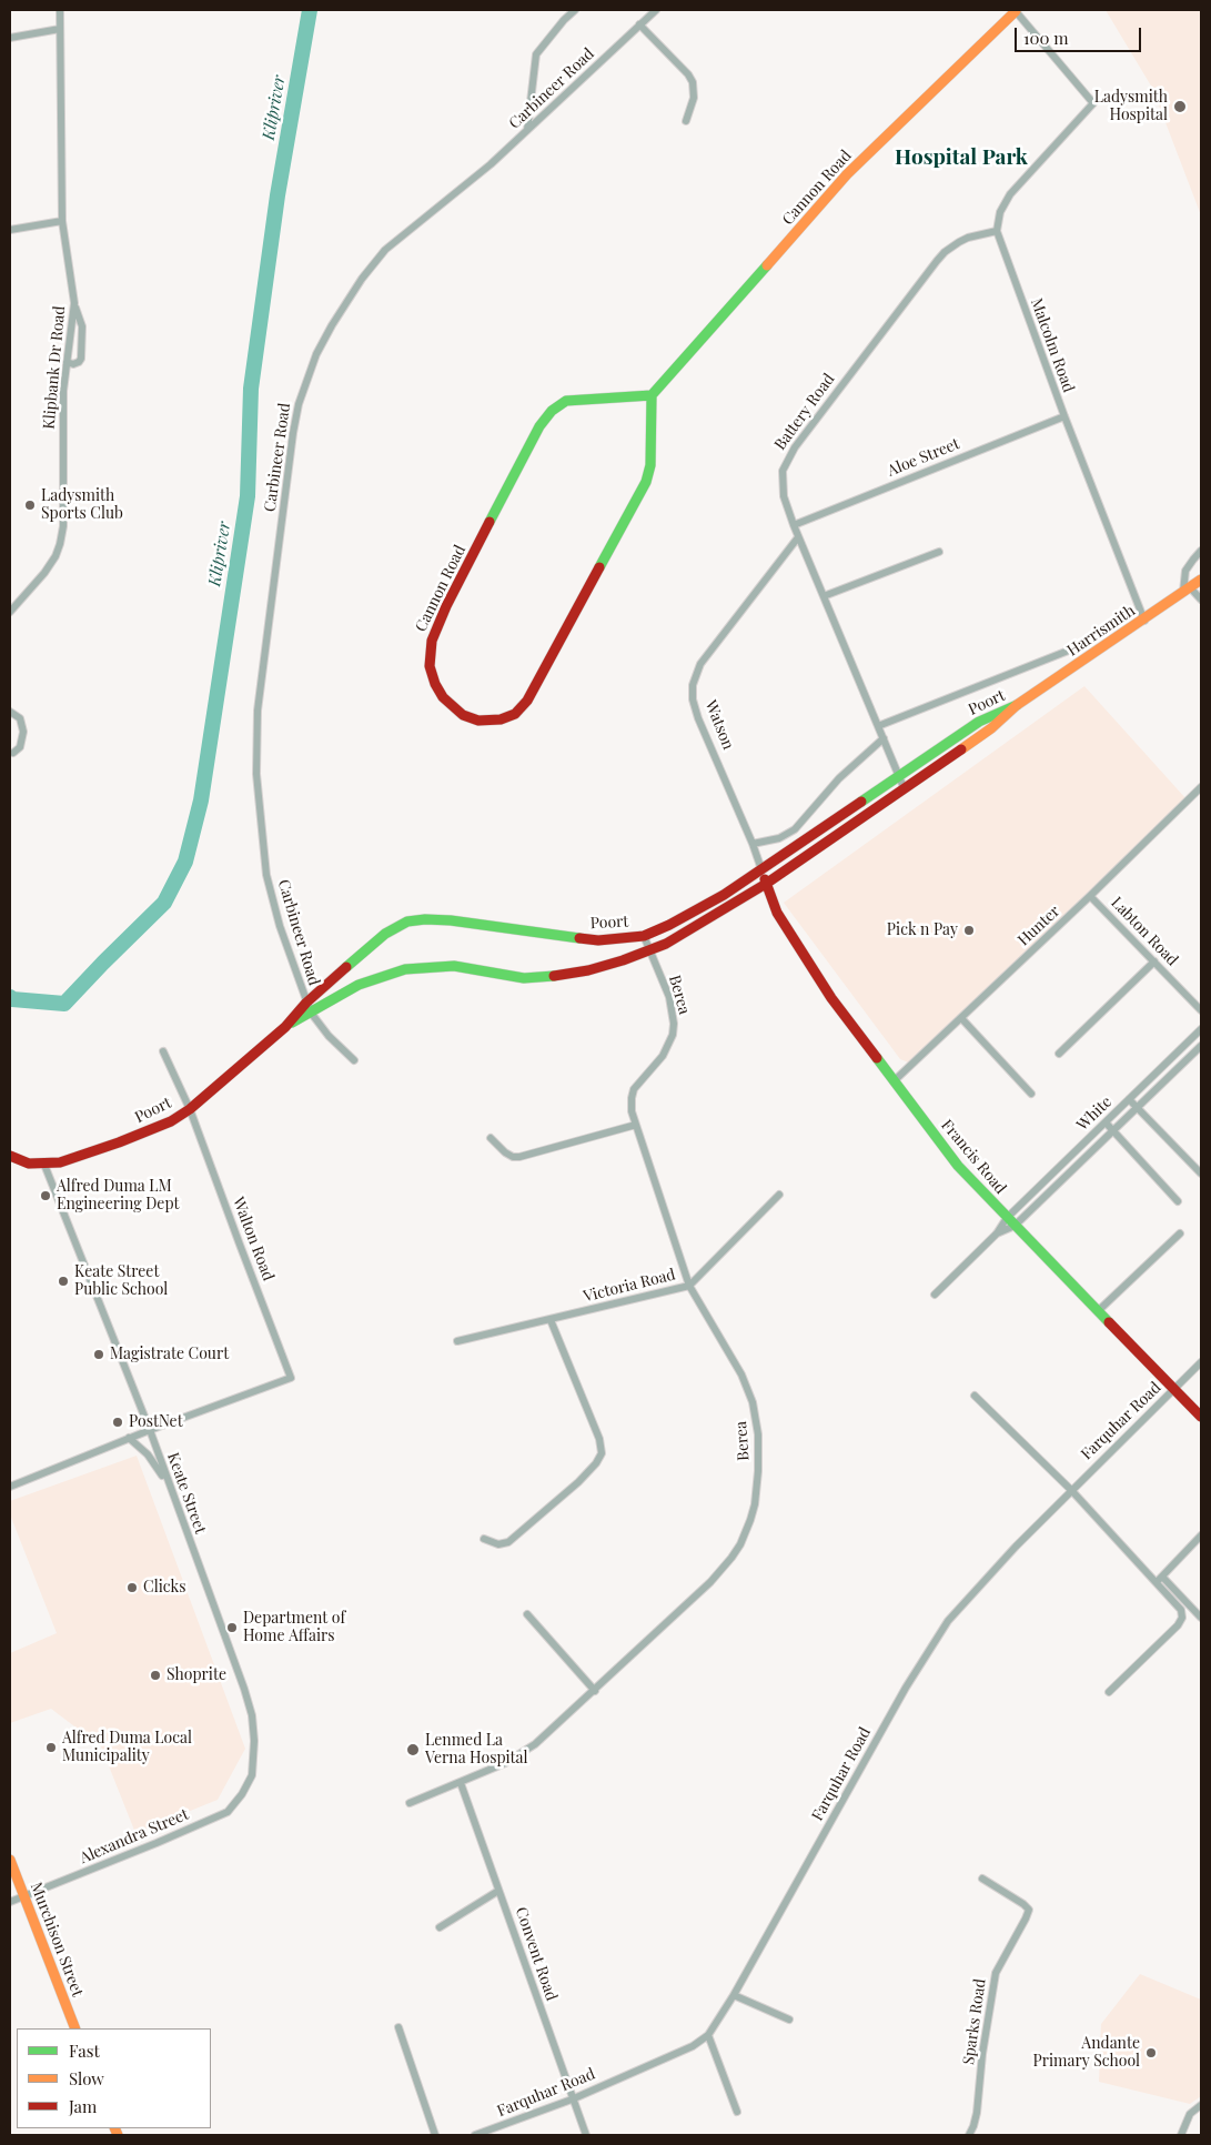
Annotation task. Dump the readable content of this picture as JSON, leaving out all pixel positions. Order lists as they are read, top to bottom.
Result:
{
  "streets": {
    "street": [
      "Carbineer Road",
      "Cannon Road",
      "Malcolm Road",
      "Klipbank Dr Road",
      "Battery Road",
      "Aloe Street",
      "Harrismith",
      "Poort",
      "Watson",
      "Hunter",
      "Labton Road",
      "Berea",
      "White",
      "Francis Road",
      "Walton Road",
      "Victoria Road",
      "Farquhar Road",
      "Keate Street",
      "Alexandra Street",
      "Murchison Street",
      "Convent Road",
      "Sparks Road"
    ]
  },
  "crossings": [
    ["Carbineer Road", "Poort"],
    ["Malcolm Road", "Battery Road"],
    ["Malcolm Road", "Aloe Street"],
    ["Malcolm Road", "Harrismith"],
    ["Battery Road", "Aloe Street"],
    ["Battery Road", "Poort"],
    ["Battery Road", "Watson"],
    ["Harrismith", "Poort"],
    ["Poort", "Watson"],
    ["Poort", "Berea"],
    ["Poort", "Francis Road"],
    ["Poort", "Walton Road"],
    ["Poort", "Keate Street"],
    ["Watson", "Francis Road"],
    ["Hunter", "Labton Road"],
    ["Hunter", "Francis Road"],
    ["Berea", "Victoria Road"],
    ["Berea", "Convent Road"],
    ["White", "Francis Road"],
    ["Francis Road", "Farquhar Road"],
    ["Walton Road", "Keate Street"],
    ["Farquhar Road", "Convent Road"],
    ["Keate Street", "Alexandra Street"],
    ["Alexandra Street", "Murchison Street"]
  ],
  "districts": ["Hospital Park"],
  "water": ["Klipriver"],
  "places": [
    "Ladysmith Hospital",
    "Ladysmith Sports Club",
    "Pick n Pay",
    "Alfred Duma LM Engineering Dept",
    "Keate Street Public School",
    "Magistrate Court",
    "PostNet",
    "Clicks",
    "Department of Home Affairs",
    "Shoprite",
    "Alfred Duma Local Municipality",
    "Lenmed La Verna Hospital",
    "Andante Primary School"
  ],
  "legend": ["Fast", "Slow", "Jam"],
  "scale_bar": "100 m"
}
